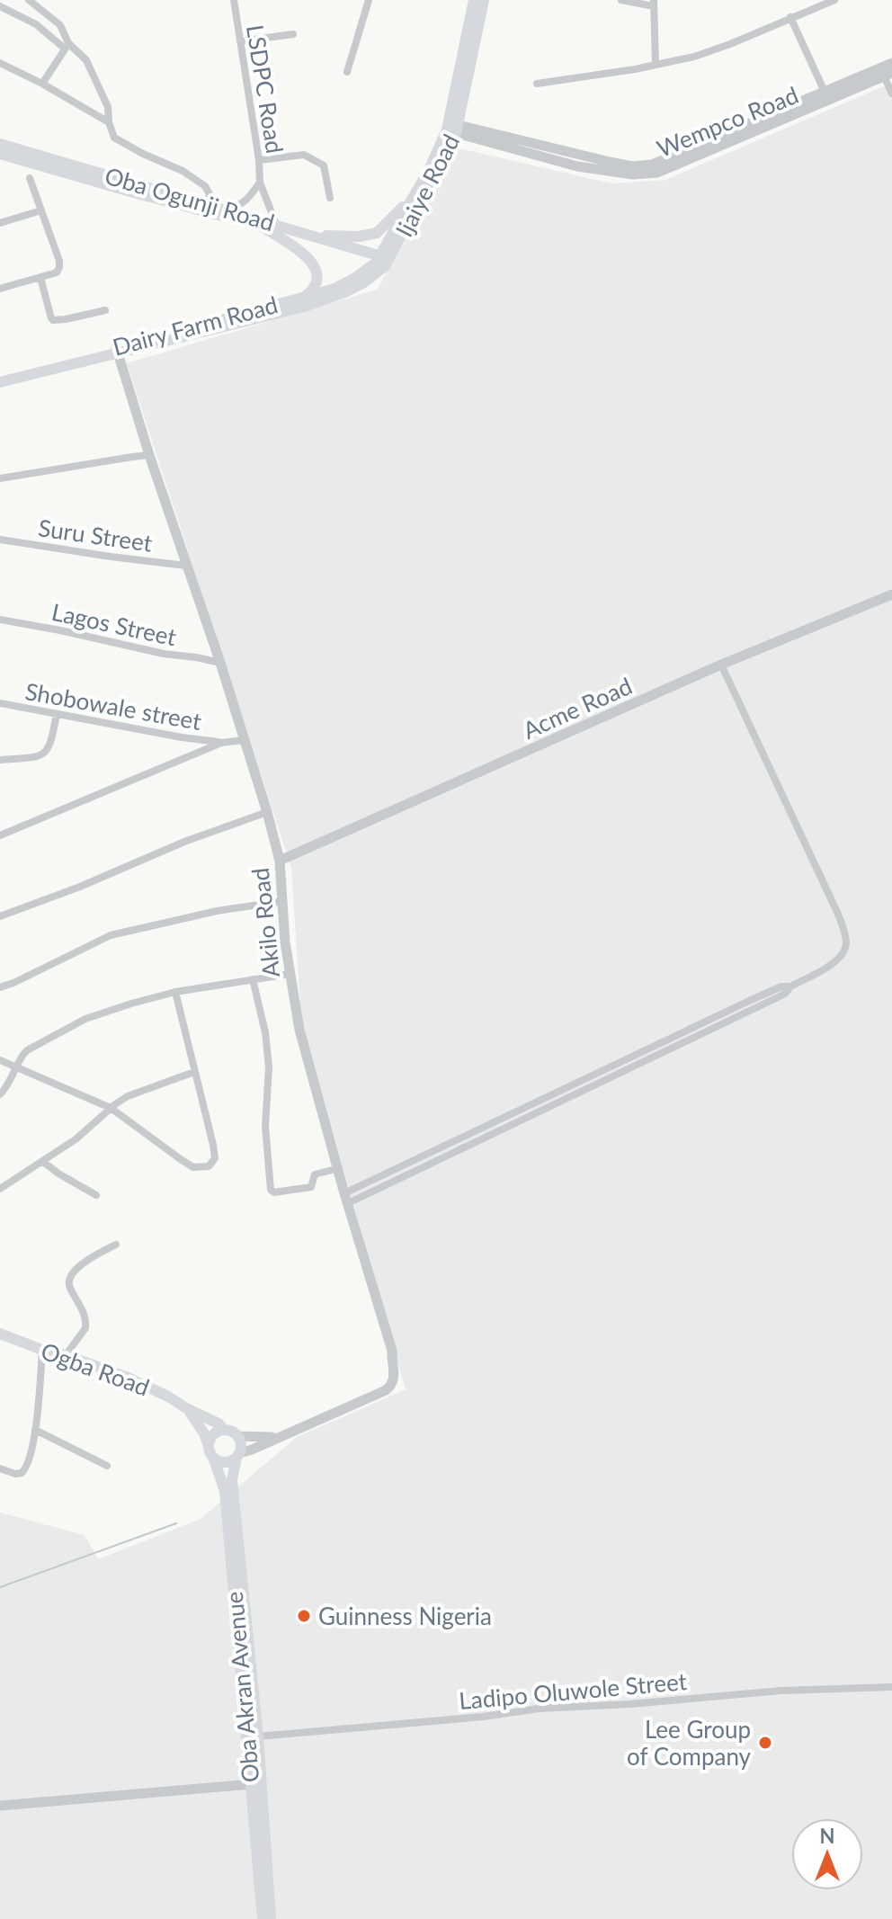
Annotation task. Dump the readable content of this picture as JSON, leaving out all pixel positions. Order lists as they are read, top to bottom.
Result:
{
  "streets": {
    "main road": [
      "Ijaiye Road",
      "Oba Ogunji Road",
      "Dairy Farm Road",
      "Ogba Road",
      "Oba Akran Avenue"
    ],
    "street": [
      "LSDPC Road",
      "Wempco Road",
      "Suru Street",
      "Lagos Street",
      "Shobowale street",
      "Acme Road",
      "Akilo Road",
      "Ladipo Oluwole Street"
    ]
  },
  "crossings": [
    ["LSDPC Road", "Oba Ogunji Road"],
    ["Wempco Road", "Ijaiye Road"],
    ["Ijaiye Road", "Oba Ogunji Road"],
    ["Ijaiye Road", "Dairy Farm Road"],
    ["Oba Ogunji Road", "Dairy Farm Road"],
    ["Dairy Farm Road", "Akilo Road"],
    ["Suru Street", "Akilo Road"],
    ["Lagos Street", "Akilo Road"],
    ["Acme Road", "Akilo Road"],
    ["Akilo Road", "Ogba Road"],
    ["Akilo Road", "Oba Akran Avenue"],
    ["Ogba Road", "Oba Akran Avenue"],
    ["Oba Akran Avenue", "Ladipo Oluwole Street"]
  ],
  "places": ["Guinness Nigeria", "Lee Group of Company"],
  "north": "top"
}
